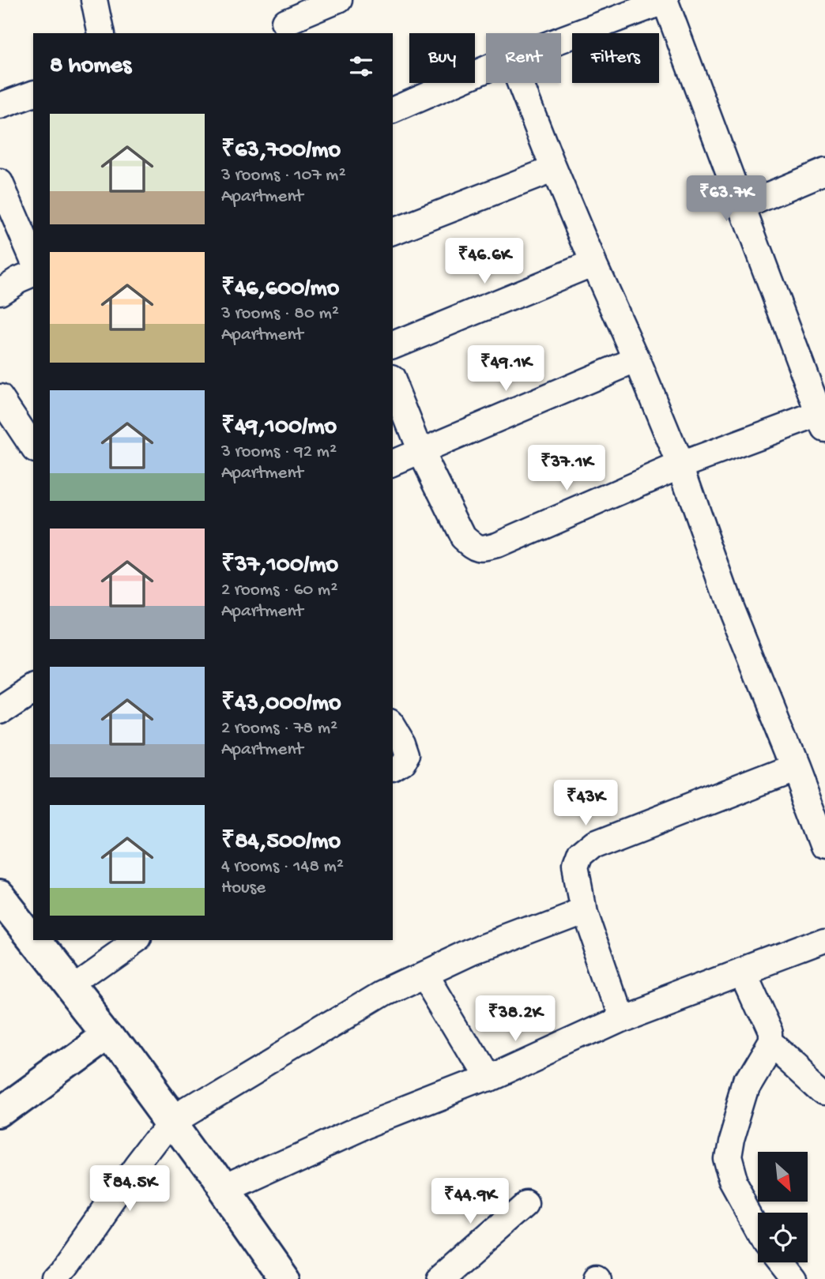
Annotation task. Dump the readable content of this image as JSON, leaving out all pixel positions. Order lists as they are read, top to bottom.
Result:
{
  "north": "bottom right",
  "page": {
    "chip": ["Buy", "Rent", "Filters"],
    "heading": "8 homes",
    "list": [
      {
        "name": "₹63,700/mo",
        "note": "3 rooms · 107 m² · Apartment"
      },
      {
        "name": "₹46,600/mo",
        "note": "3 rooms · 80 m² · Apartment"
      },
      {
        "name": "₹49,100/mo",
        "note": "3 rooms · 92 m² · Apartment"
      },
      {
        "name": "₹37,100/mo",
        "note": "2 rooms · 60 m² · Apartment"
      },
      {
        "name": "₹43,000/mo",
        "note": "2 rooms · 78 m² · Apartment"
      },
      {
        "name": "₹84,500/mo",
        "note": "4 rooms · 148 m² · House"
      }
    ],
    "price": [
      "₹63.7K",
      "₹46.6K",
      "₹49.1K",
      "₹37.1K",
      "₹43K",
      "₹38.2K",
      "₹84.5K",
      "₹44.9K"
    ]
  }
}
